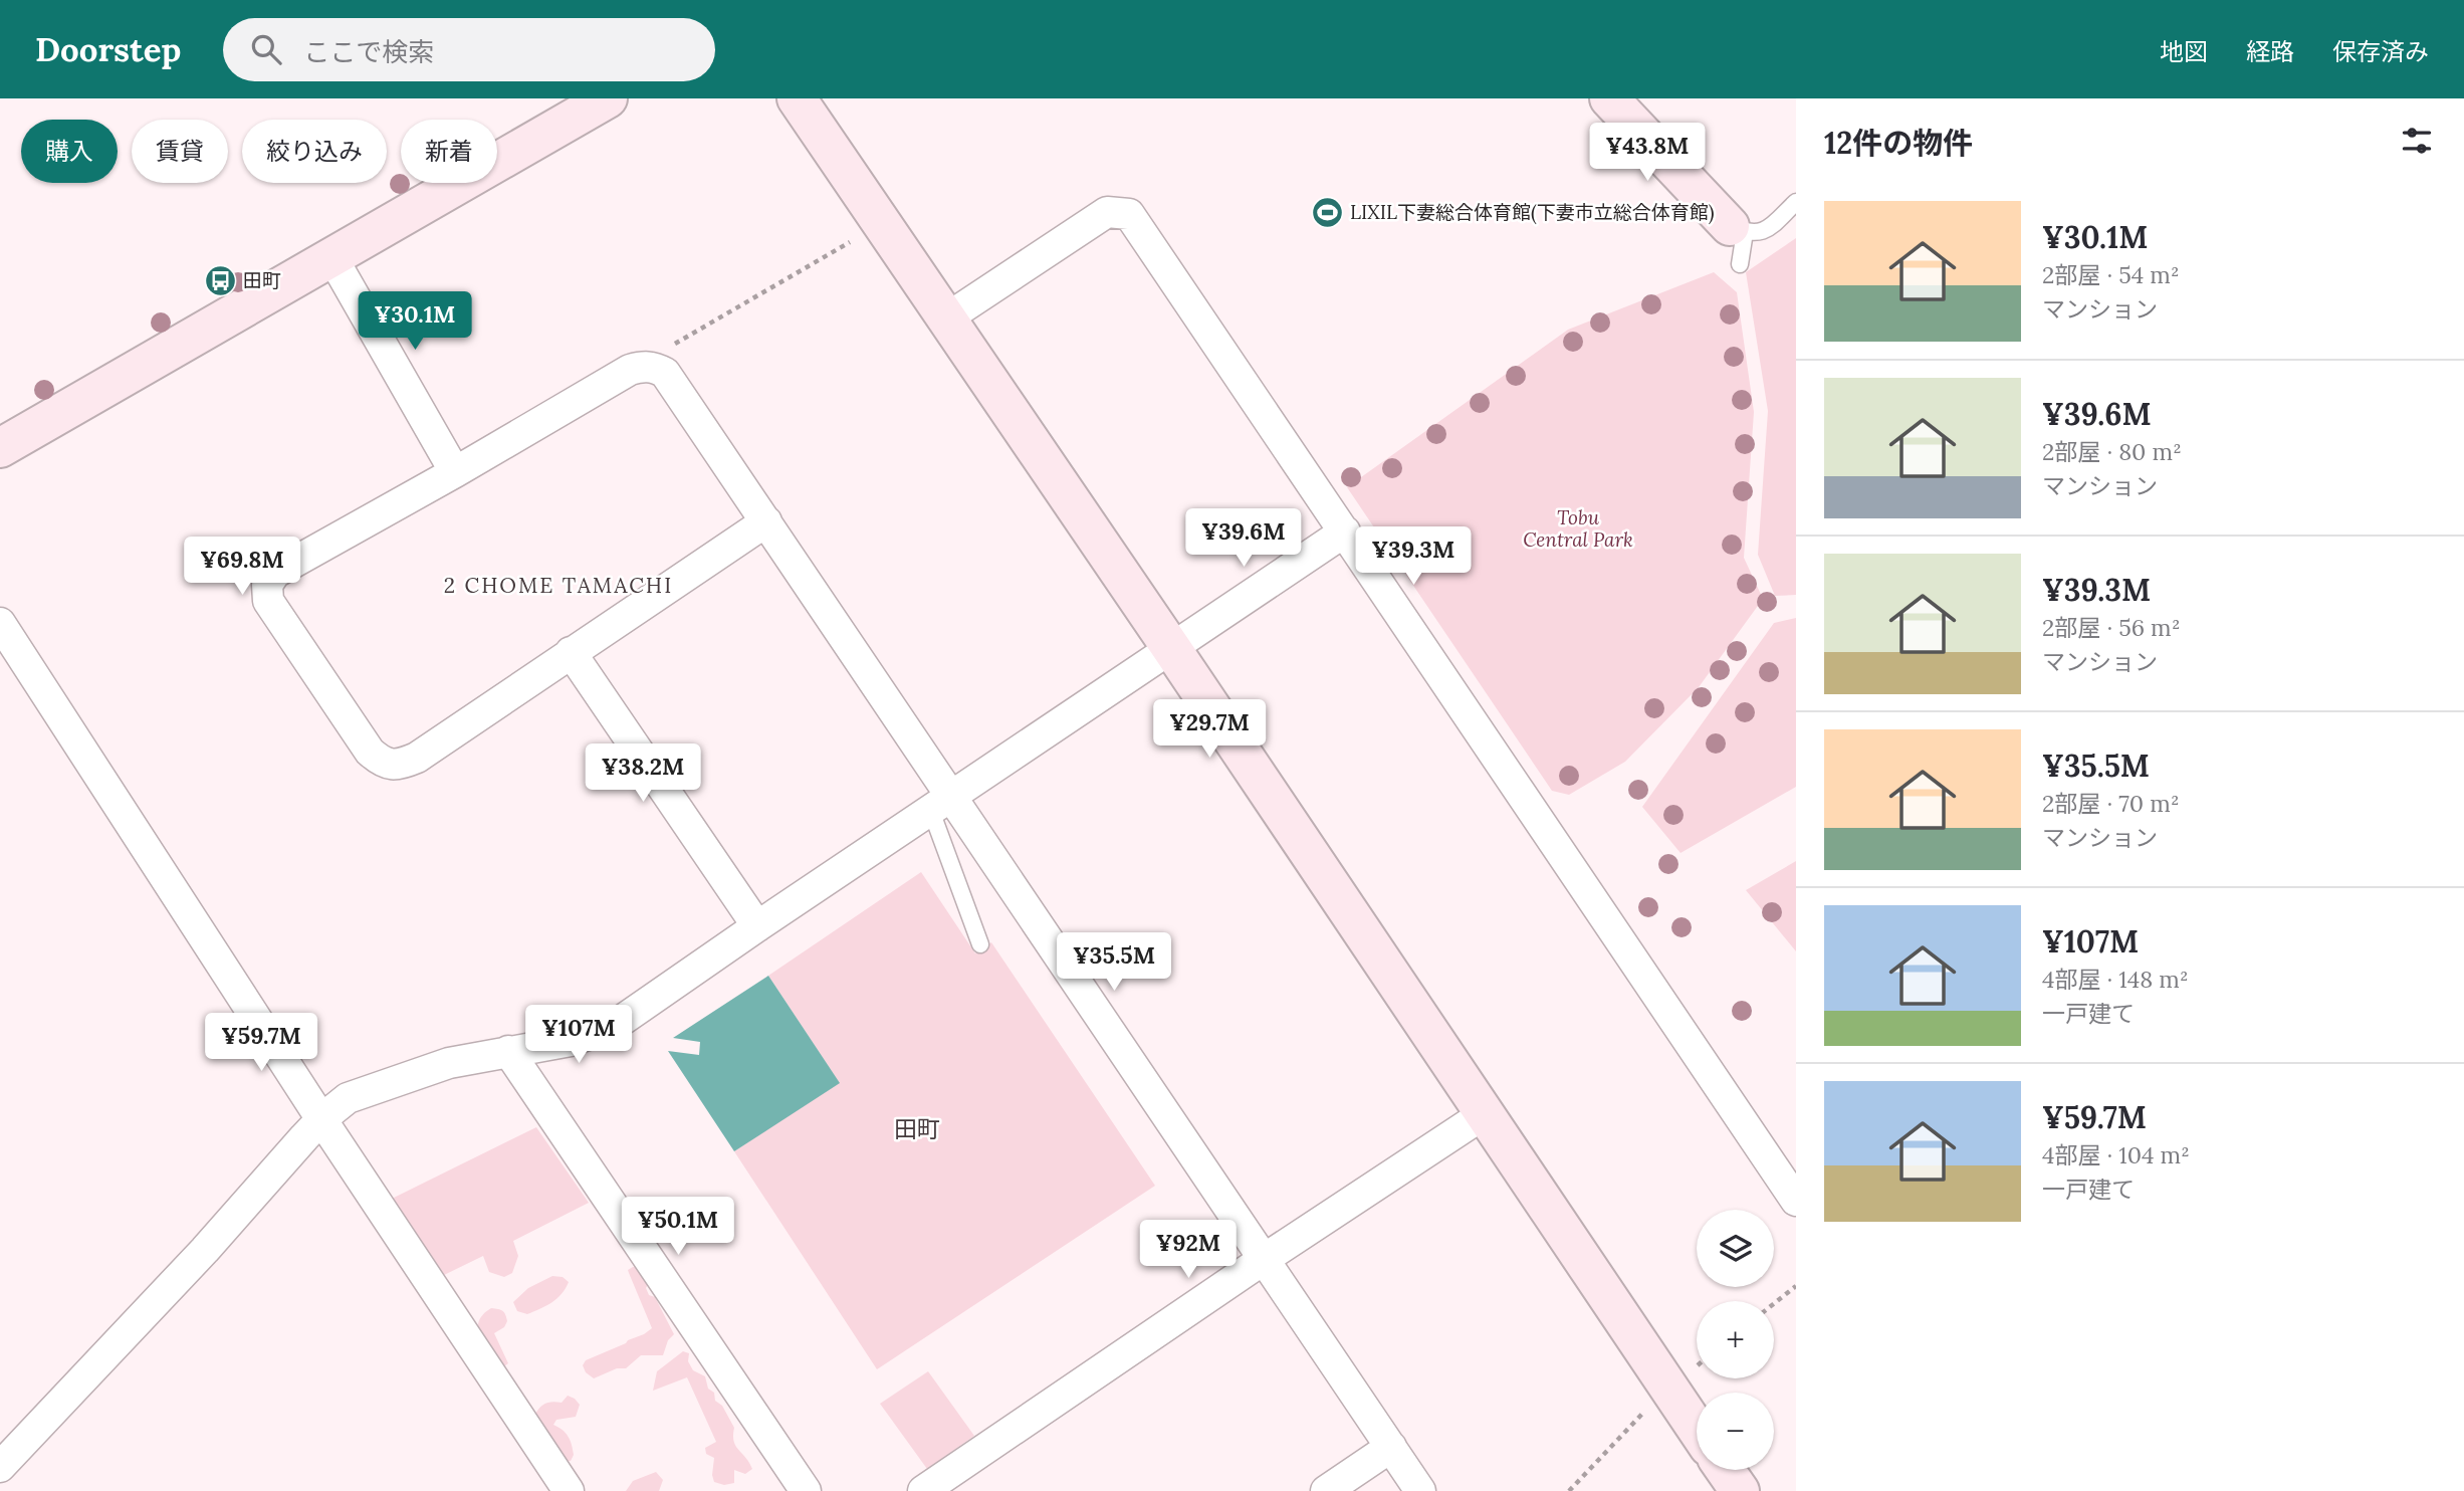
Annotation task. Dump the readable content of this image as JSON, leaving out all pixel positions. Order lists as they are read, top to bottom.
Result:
{
  "districts": ["2 CHOME TAMACHI", "田町"],
  "parks": ["Tobu Central Park"],
  "places": {
    "sports": ["LIXIL下妻総合体育館(下妻市立総合体育館)"],
    "bus stop": ["田町"]
  },
  "page": {
    "header": "Doorstep",
    "search": "ここで検索",
    "nav": ["地図", "経路", "保存済み"],
    "heading": "12件の物件",
    "chip": [
      "購入",
      "賃貸",
      "絞り込み",
      "新着"
    ],
    "price": [
      "¥43.8M",
      "¥30.1M",
      "¥39.6M",
      "¥39.3M",
      "¥69.8M",
      "¥29.7M",
      "¥38.2M",
      "¥35.5M",
      "¥107M",
      "¥59.7M",
      "¥50.1M",
      "¥92M"
    ],
    "list": [
      {
        "name": "¥30.1M",
        "note": "2部屋 · 54 m² · マンション"
      },
      {
        "name": "¥39.6M",
        "note": "2部屋 · 80 m² · マンション"
      },
      {
        "name": "¥39.3M",
        "note": "2部屋 · 56 m² · マンション"
      },
      {
        "name": "¥35.5M",
        "note": "2部屋 · 70 m² · マンション"
      },
      {
        "name": "¥107M",
        "note": "4部屋 · 148 m² · 一戸建て"
      },
      {
        "name": "¥59.7M",
        "note": "4部屋 · 104 m² · 一戸建て"
      }
    ],
    "map_buttons": ["+", "−"]
  }
}
